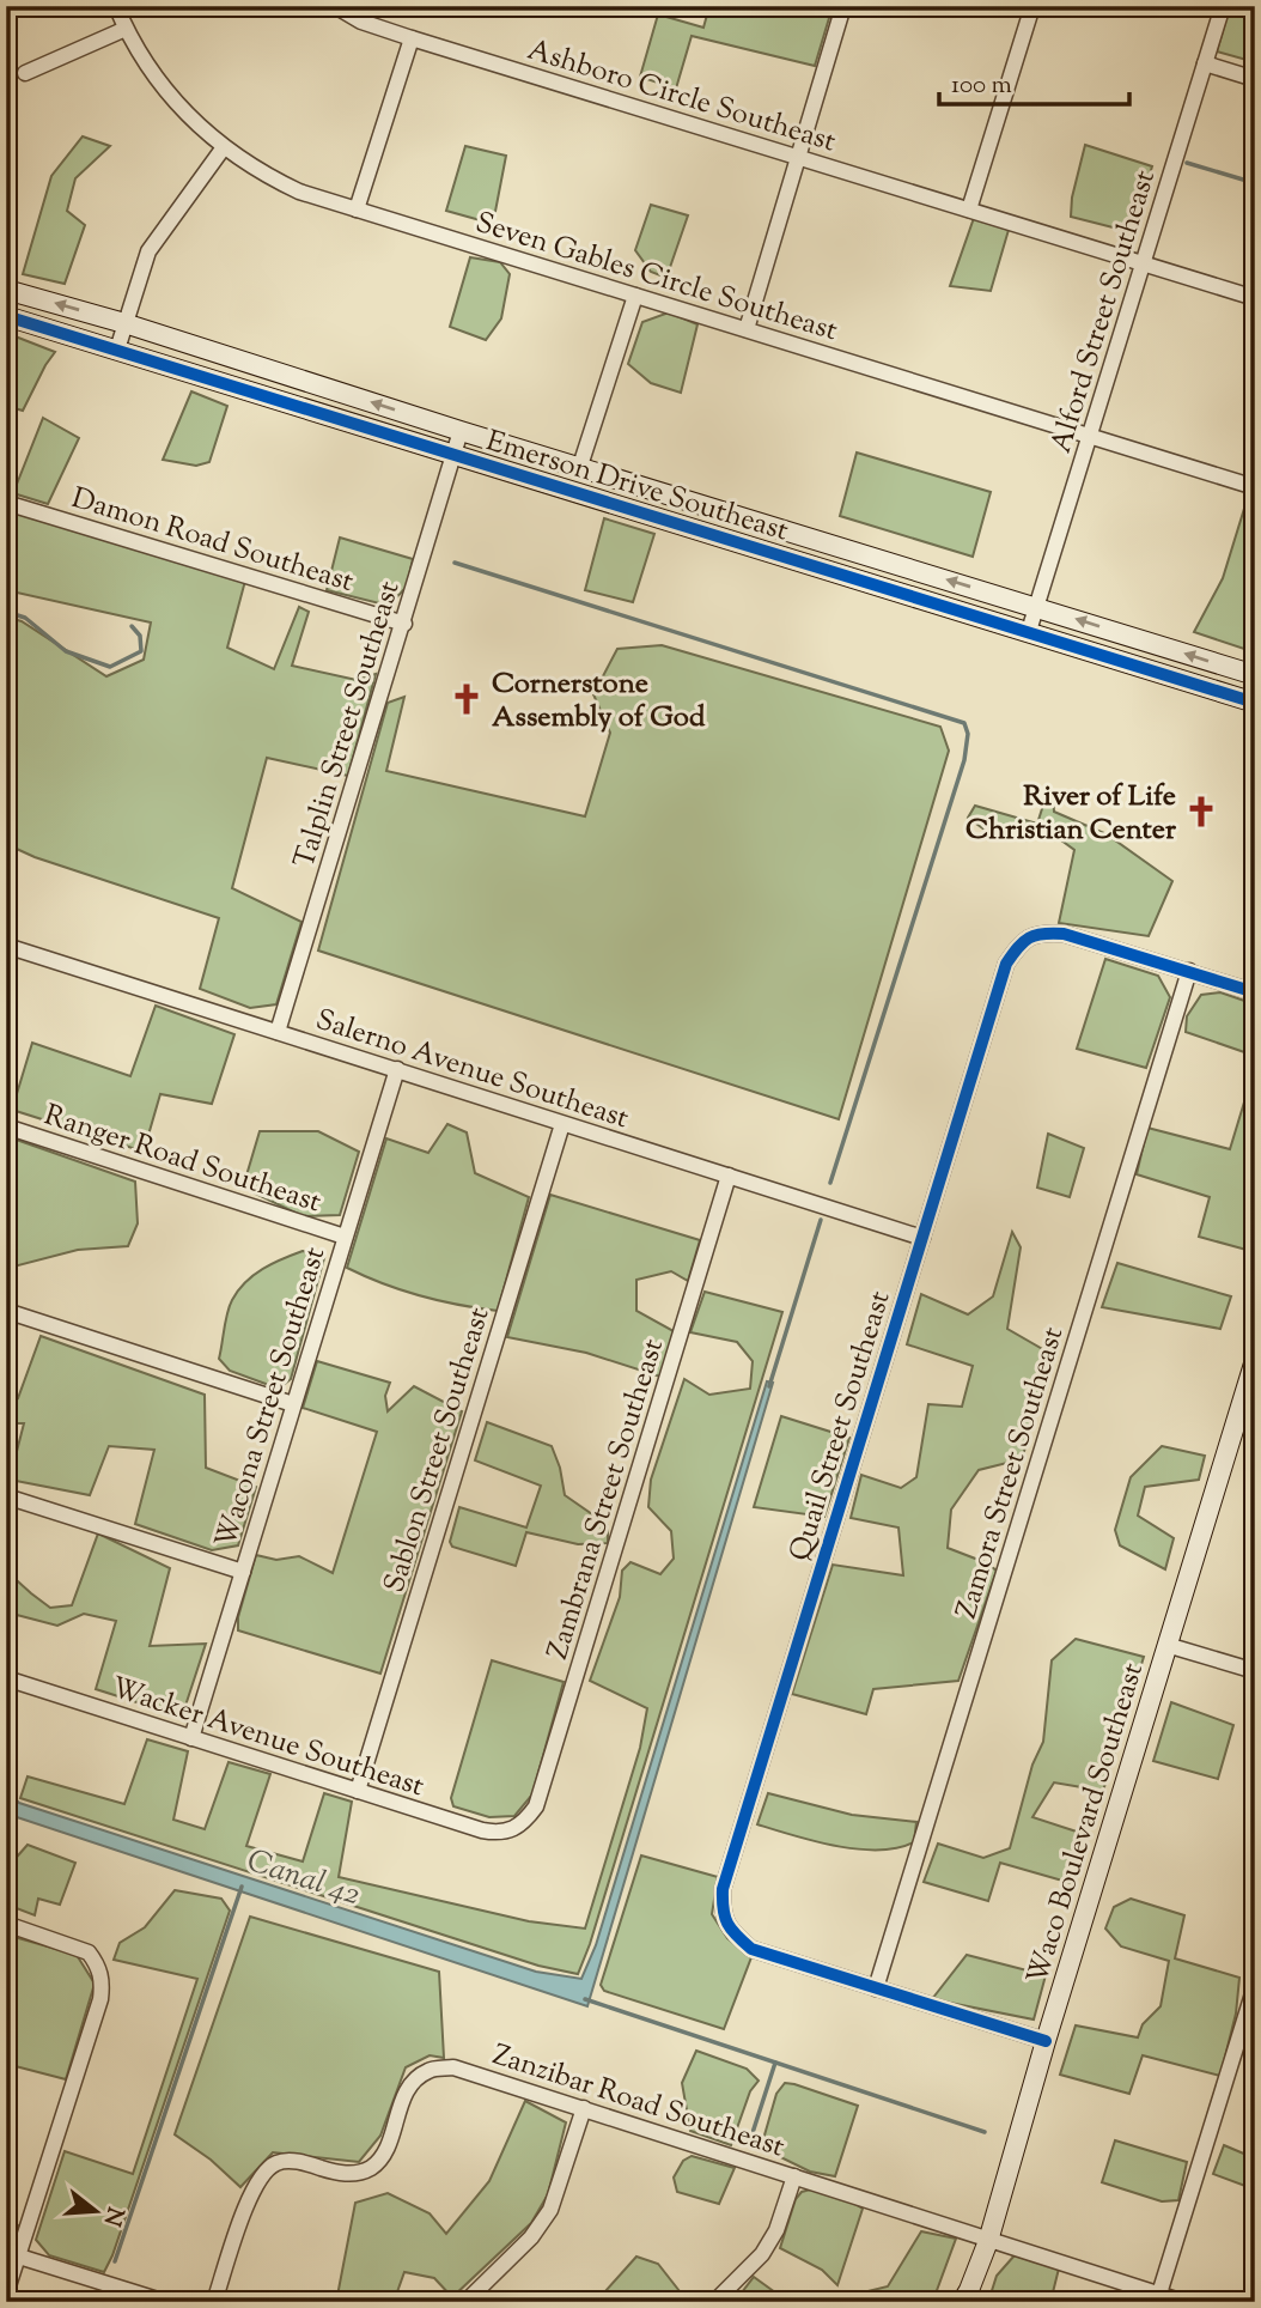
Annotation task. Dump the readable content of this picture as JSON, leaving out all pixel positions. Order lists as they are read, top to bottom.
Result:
{
  "streets": {
    "street": [
      "Ashboro Circle Southeast",
      "Seven Gables Circle Southeast",
      "Alford Street Southeast",
      "Emerson Drive Southeast",
      "Damon Road Southeast",
      "Talplin Street Southeast",
      "Salerno Avenue Southeast",
      "Ranger Road Southeast",
      "Wacona Street Southeast",
      "Quail Street Southeast",
      "Sablon Street Southeast",
      "Zamora Street Southeast",
      "Zambrana Street Southeast",
      "Wacker Avenue Southeast",
      "Waco Boulevard Southeast",
      "Zanzibar Road Southeast"
    ]
  },
  "crossings": [
    ["Ashboro Circle Southeast", "Alford Street Southeast"],
    ["Seven Gables Circle Southeast", "Alford Street Southeast"],
    ["Alford Street Southeast", "Emerson Drive Southeast"],
    ["Emerson Drive Southeast", "Talplin Street Southeast"],
    ["Damon Road Southeast", "Talplin Street Southeast"],
    ["Talplin Street Southeast", "Salerno Avenue Southeast"],
    ["Salerno Avenue Southeast", "Wacona Street Southeast"],
    ["Salerno Avenue Southeast", "Quail Street Southeast"],
    ["Salerno Avenue Southeast", "Sablon Street Southeast"],
    ["Salerno Avenue Southeast", "Zambrana Street Southeast"],
    ["Ranger Road Southeast", "Wacona Street Southeast"],
    ["Wacona Street Southeast", "Wacker Avenue Southeast"],
    ["Quail Street Southeast", "Zamora Street Southeast"],
    ["Sablon Street Southeast", "Wacker Avenue Southeast"],
    ["Zambrana Street Southeast", "Wacker Avenue Southeast"],
    ["Waco Boulevard Southeast", "Zanzibar Road Southeast"]
  ],
  "water": ["Canal 42"],
  "places": {
    "church": ["Cornerstone Assembly of God", "River of Life Christian Center"]
  },
  "scale_bar": "100 m",
  "north": "right"
}
